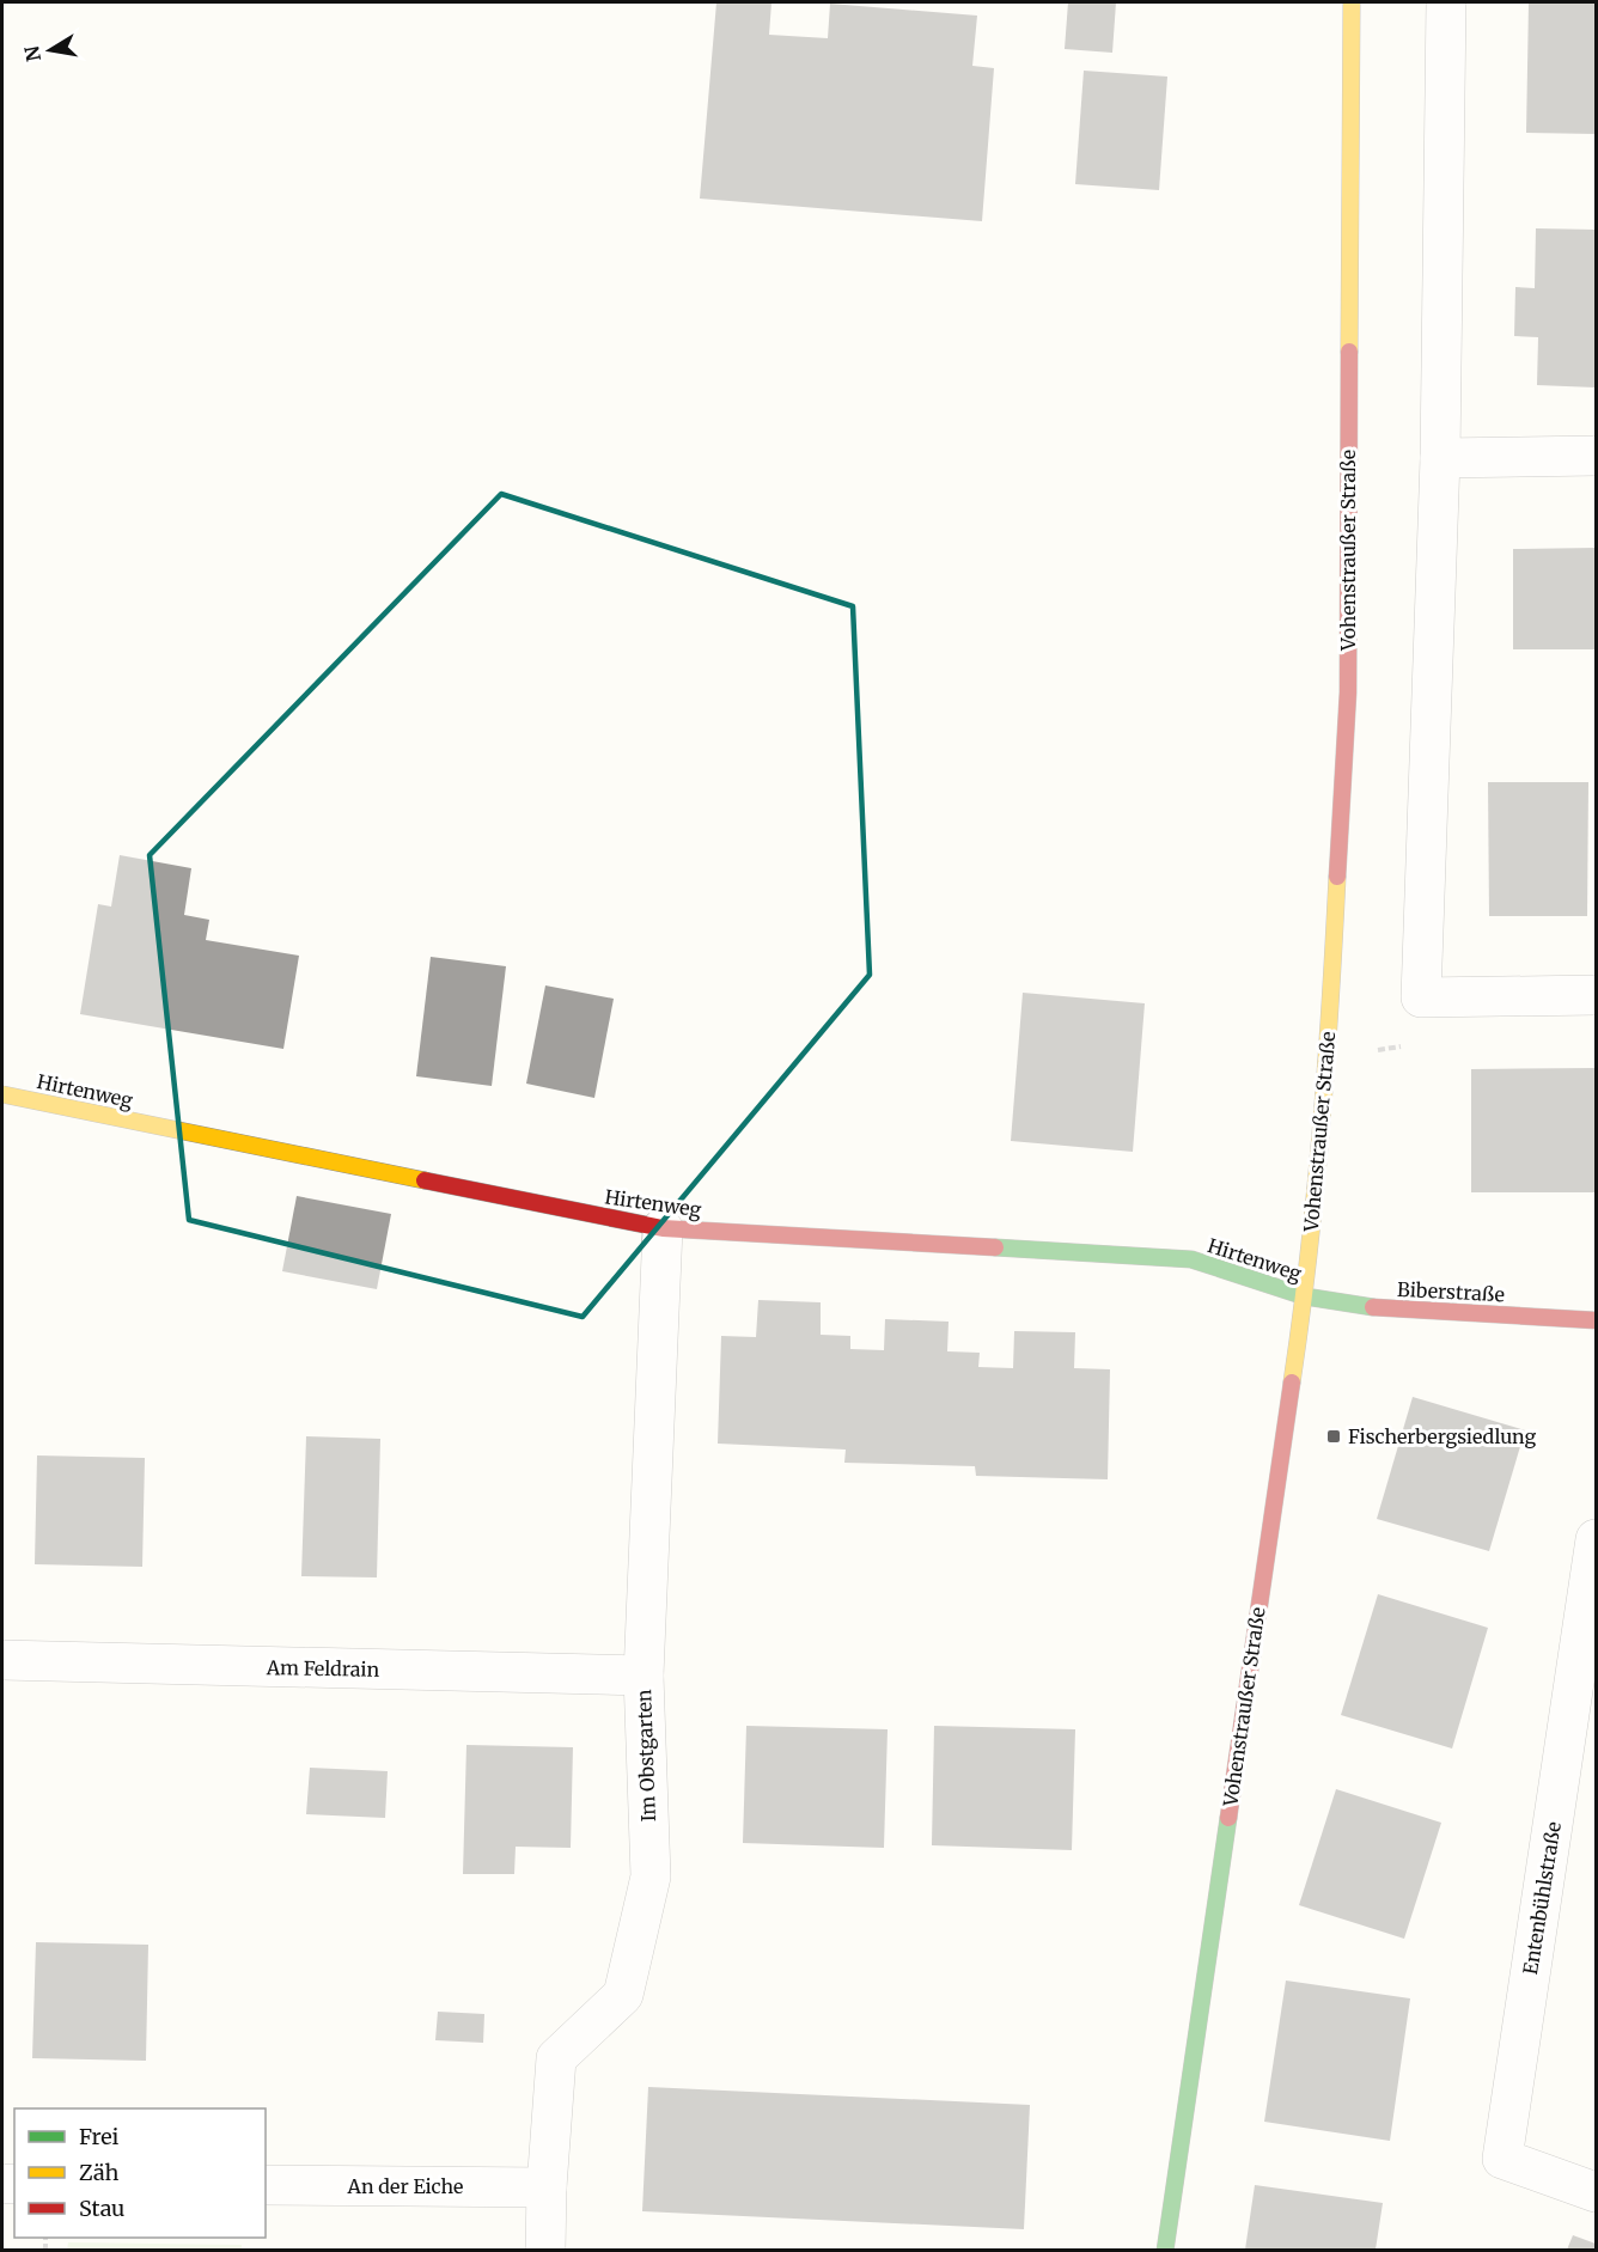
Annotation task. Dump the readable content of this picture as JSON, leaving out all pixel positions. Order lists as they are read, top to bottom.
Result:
{
  "streets": {
    "main road": ["Vohenstraußer Straße", "Hirtenweg", "Biberstraße"],
    "street": [
      "Am Feldrain",
      "Im Obstgarten",
      "Entenbühlstraße",
      "An der Eiche"
    ]
  },
  "crossings": [
    ["Vohenstraußer Straße", "Hirtenweg"],
    ["Vohenstraußer Straße", "Biberstraße"],
    ["Hirtenweg", "Biberstraße"],
    ["Hirtenweg", "Im Obstgarten"],
    ["Am Feldrain", "Im Obstgarten"],
    ["Im Obstgarten", "An der Eiche"]
  ],
  "places": {
    "transit": ["Fischerbergsiedlung"]
  },
  "legend": ["Frei", "Zäh", "Stau"],
  "north": "left"
}
